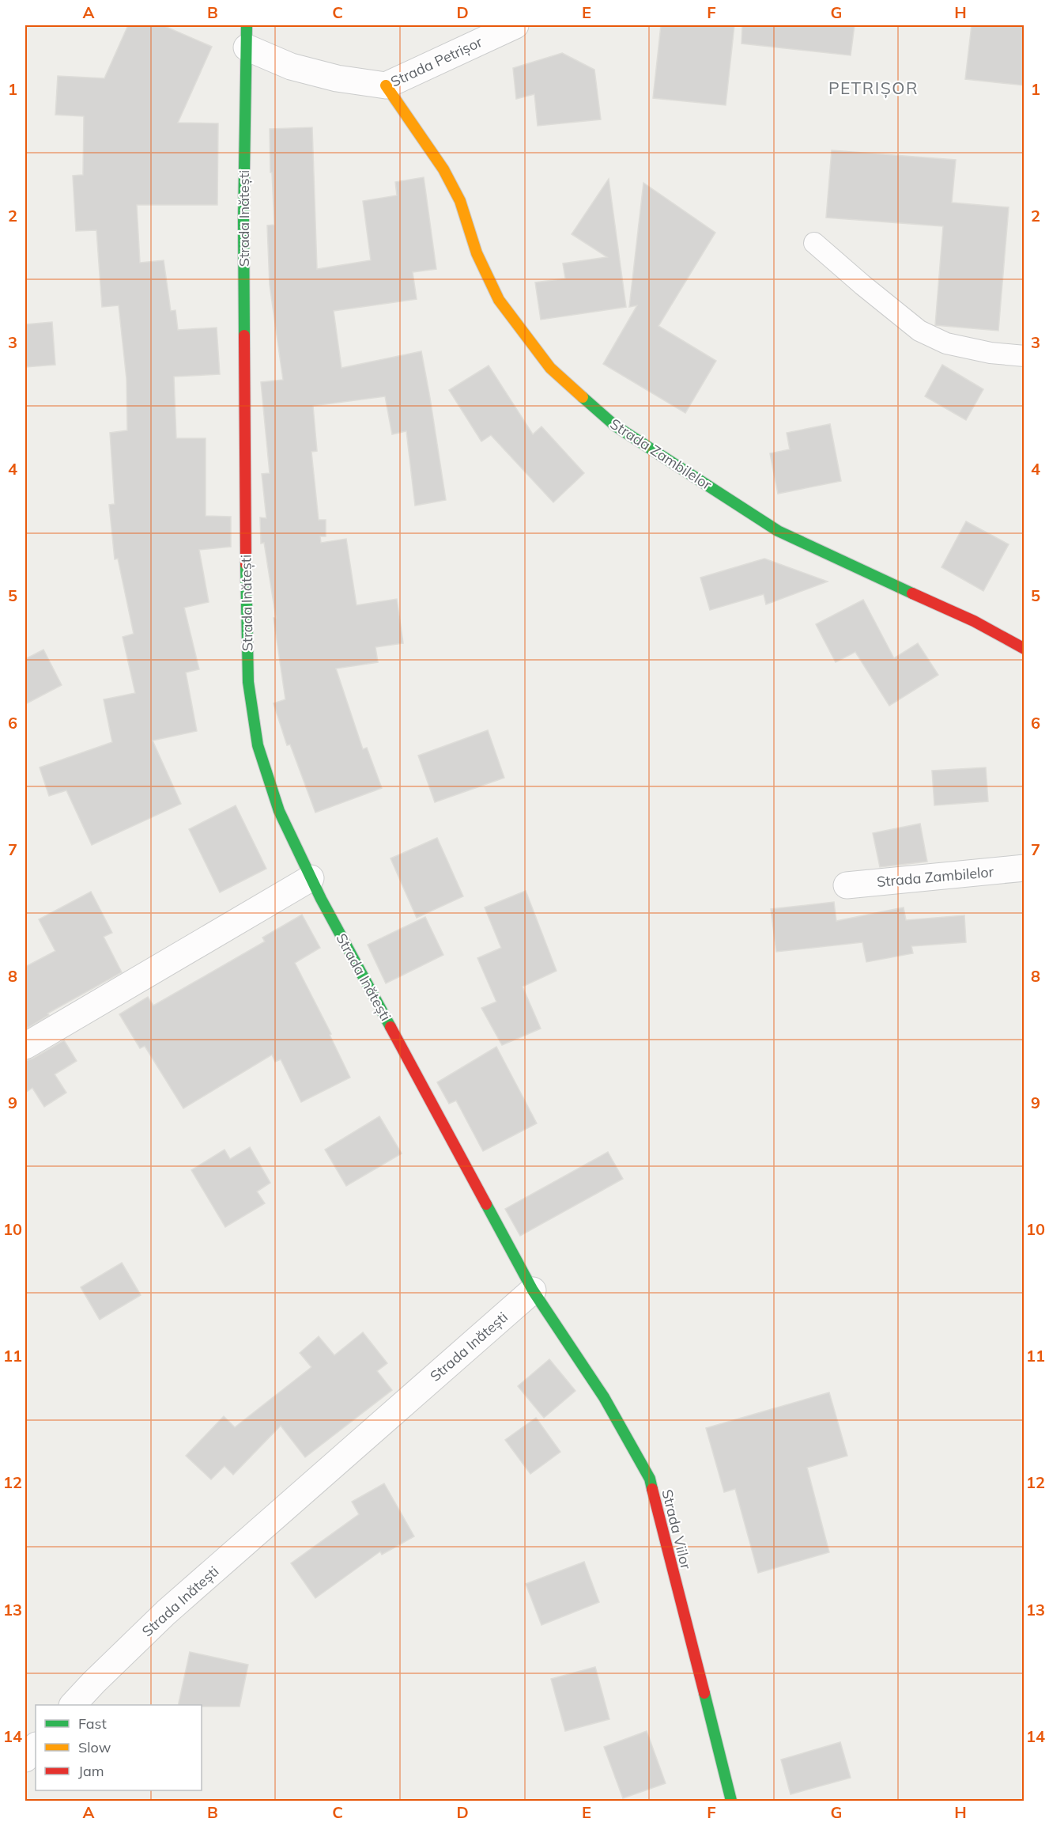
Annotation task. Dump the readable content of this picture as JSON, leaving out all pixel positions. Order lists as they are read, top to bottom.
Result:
{
  "streets": {
    "street": [
      "Strada Petrișor",
      "Strada Inătești",
      "Strada Zambilelor",
      "Strada Viilor"
    ]
  },
  "crossings": [
    ["Strada Petrișor", "Strada Inătești"],
    ["Strada Petrișor", "Strada Zambilelor"],
    ["Strada Inătești", "Strada Viilor"]
  ],
  "districts": ["PETRIȘOR"],
  "legend": ["Fast", "Slow", "Jam"],
  "grid": {
    "columns": [
      "A",
      "B",
      "C",
      "D",
      "E",
      "F",
      "G",
      "H"
    ],
    "rows": [
      "1",
      "2",
      "3",
      "4",
      "5",
      "6",
      "7",
      "8",
      "9",
      "10",
      "11",
      "12",
      "13",
      "14"
    ]
  }
}
